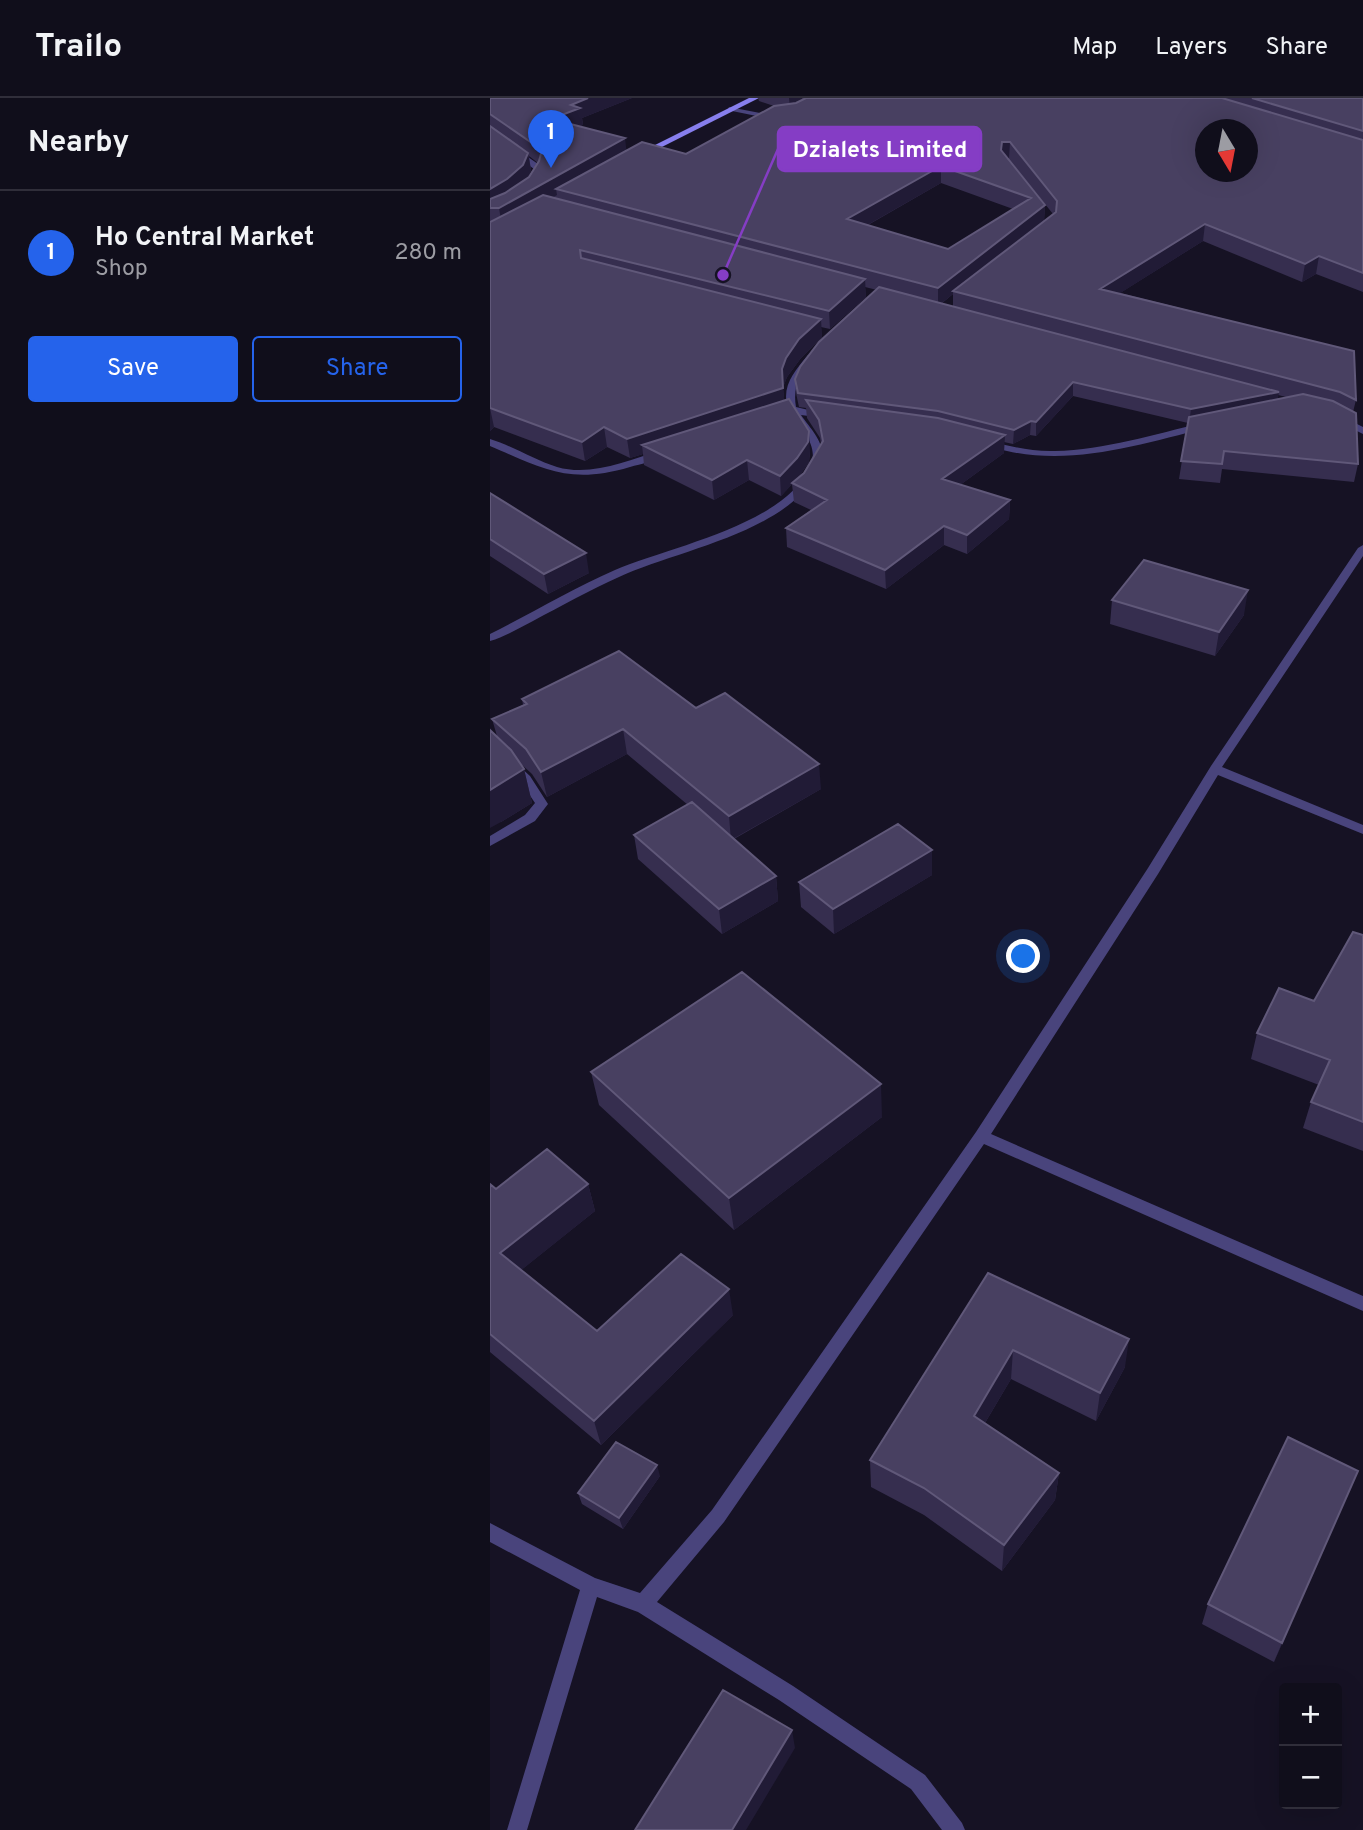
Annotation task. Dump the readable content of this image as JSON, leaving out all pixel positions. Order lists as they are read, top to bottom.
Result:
{
  "places": ["Dzialets Limited"],
  "north": "bottom",
  "page": {
    "header": "Trailo",
    "nav": ["Map", "Layers", "Share"],
    "heading": "Nearby",
    "pins": "1",
    "list": [
      {
        "mark": "1",
        "name": "Ho Central Market",
        "note": "Shop",
        "value": "280 m"
      }
    ],
    "buttons": ["Save", "Share"],
    "map_buttons": ["+", "−"]
  }
}
